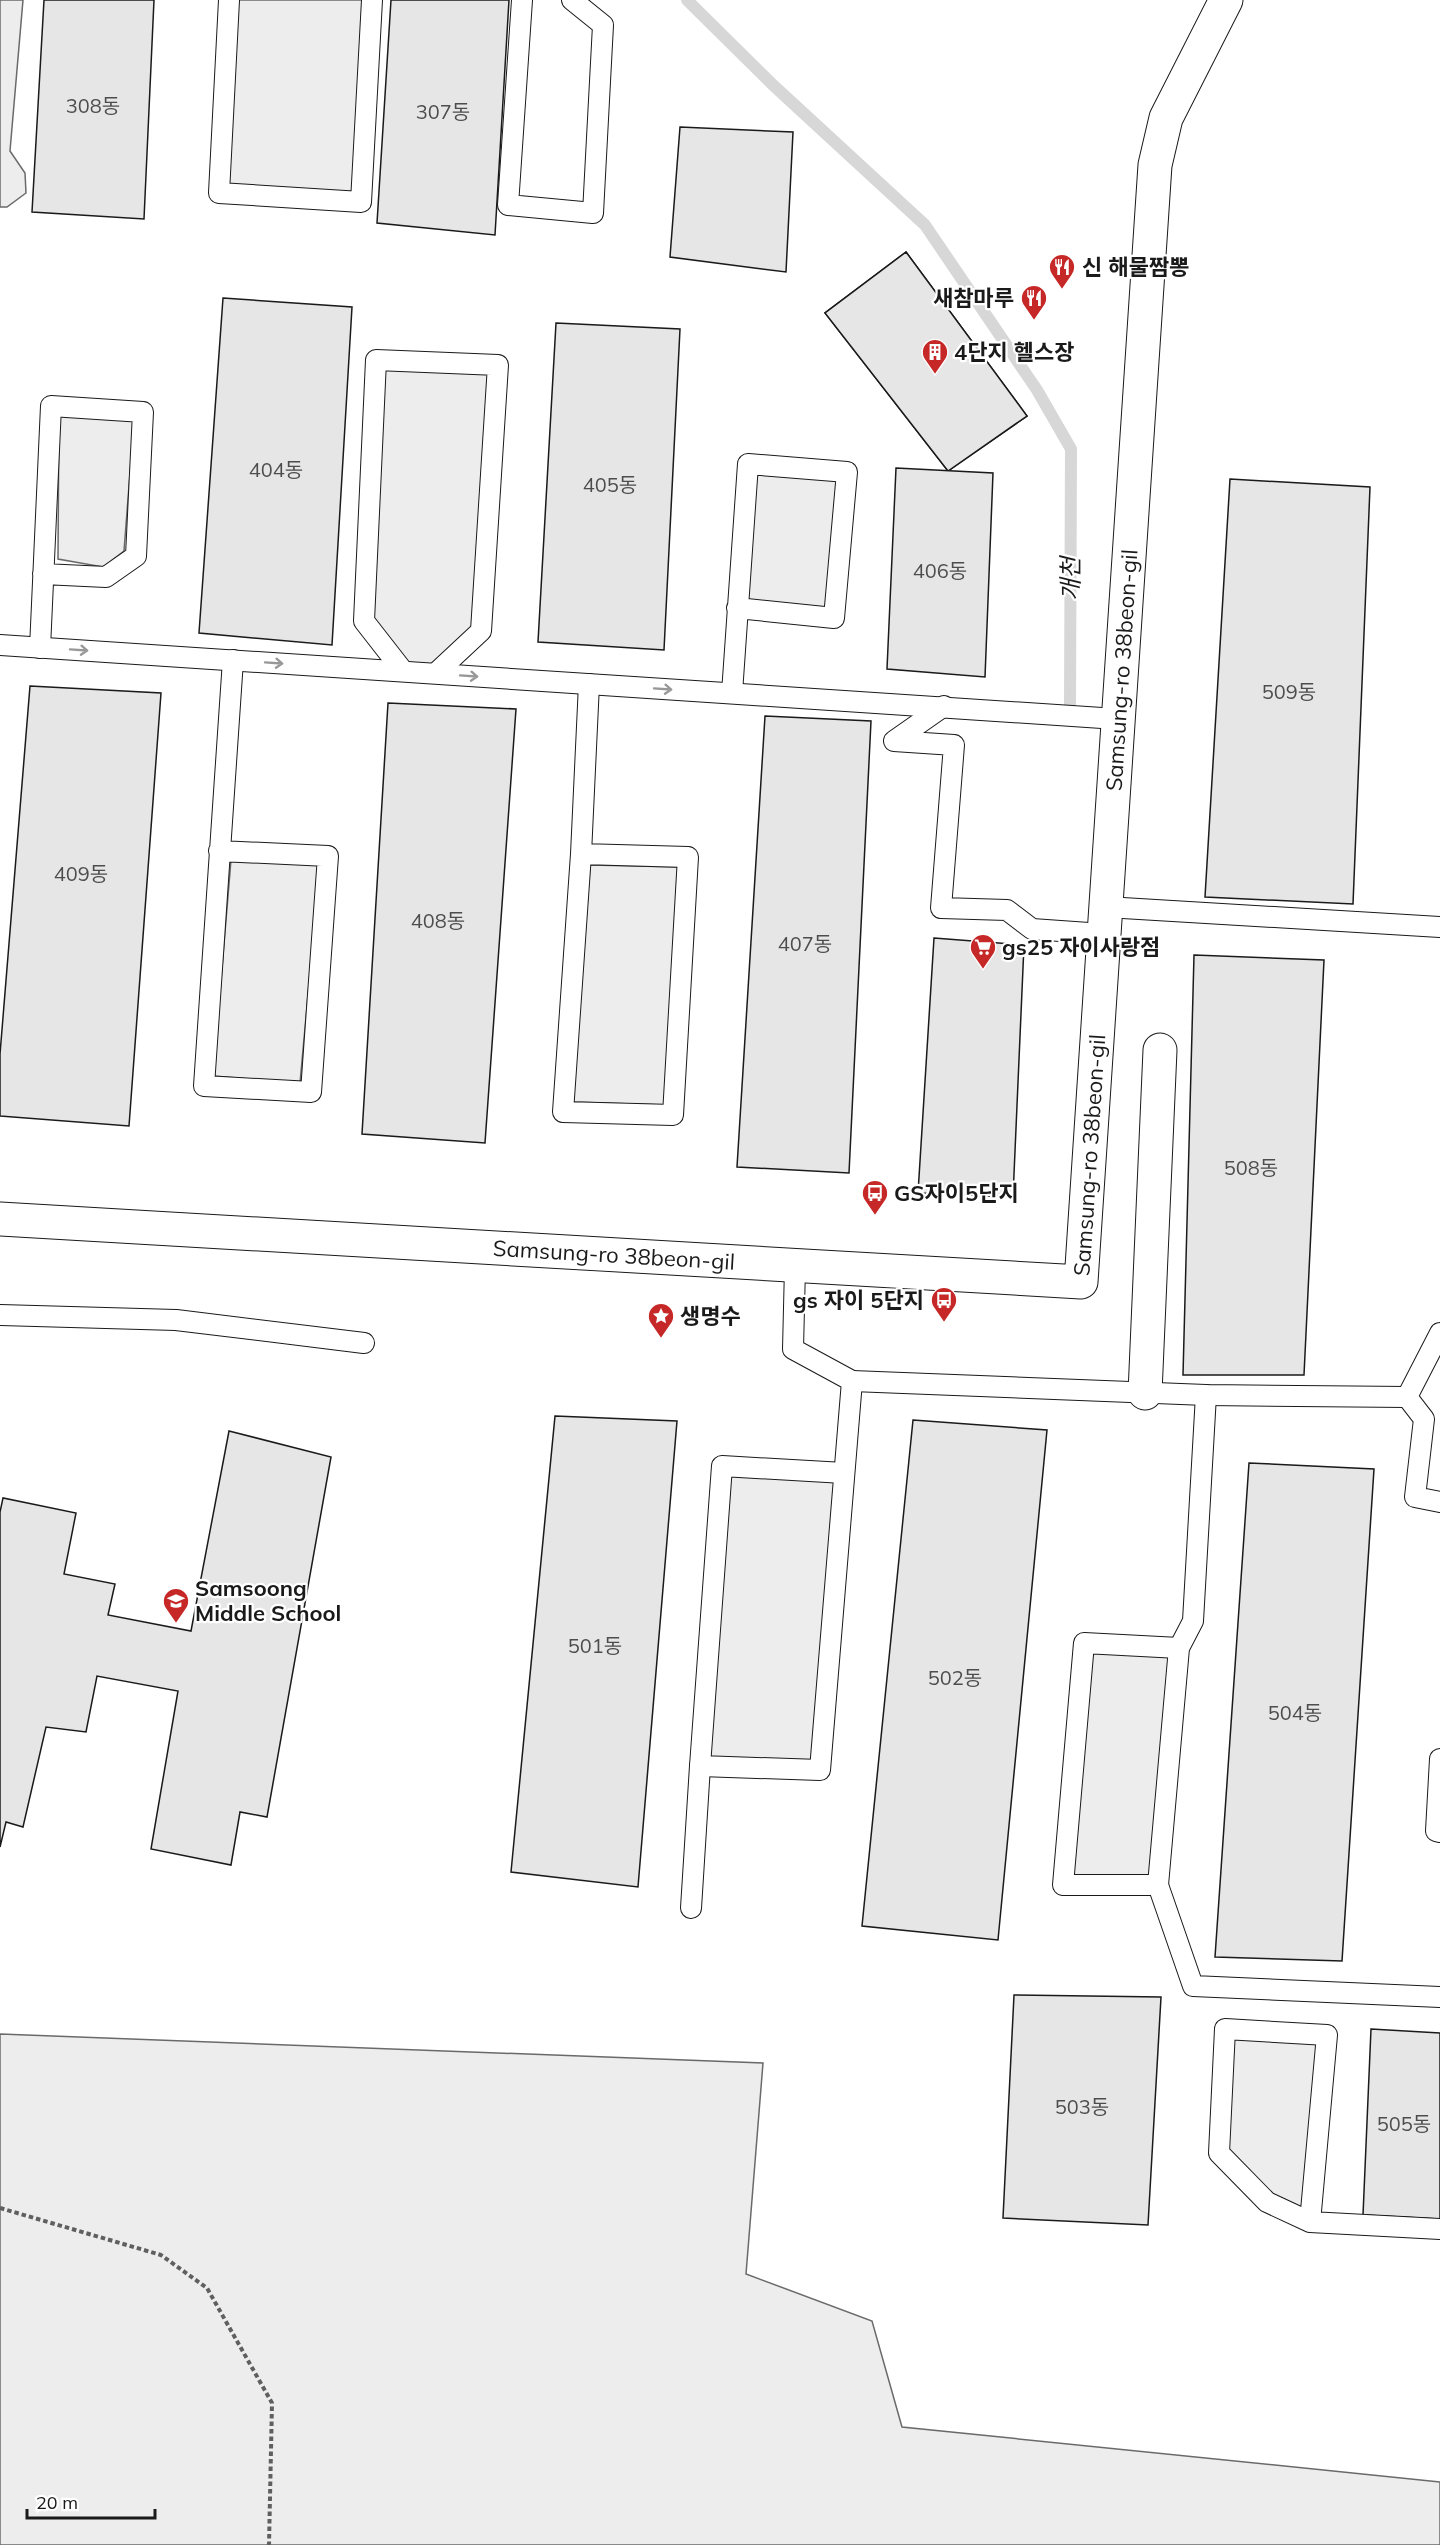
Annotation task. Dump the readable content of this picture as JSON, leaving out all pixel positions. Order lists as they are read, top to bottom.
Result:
{
  "streets": {
    "street": ["Samsung-ro 38beon-gil"]
  },
  "water": ["개천"],
  "places": {
    "restaurant": ["신 해물짬뽕", "새참마루"],
    "building": ["4단지 헬스장"],
    "supermarket": ["gs25 자이사랑점"],
    "bus stop": ["GS자이5단지", "gs 자이 5단지"],
    "place": ["생명수"],
    "school or university": ["Samsoong Middle School"]
  },
  "house_numbers": [
    "308동",
    "307동",
    "404동",
    "405동",
    "406동",
    "509동",
    "409동",
    "408동",
    "407동",
    "508동",
    "501동",
    "502동",
    "504동",
    "503동",
    "505동"
  ],
  "scale_bar": "20 m"
}
